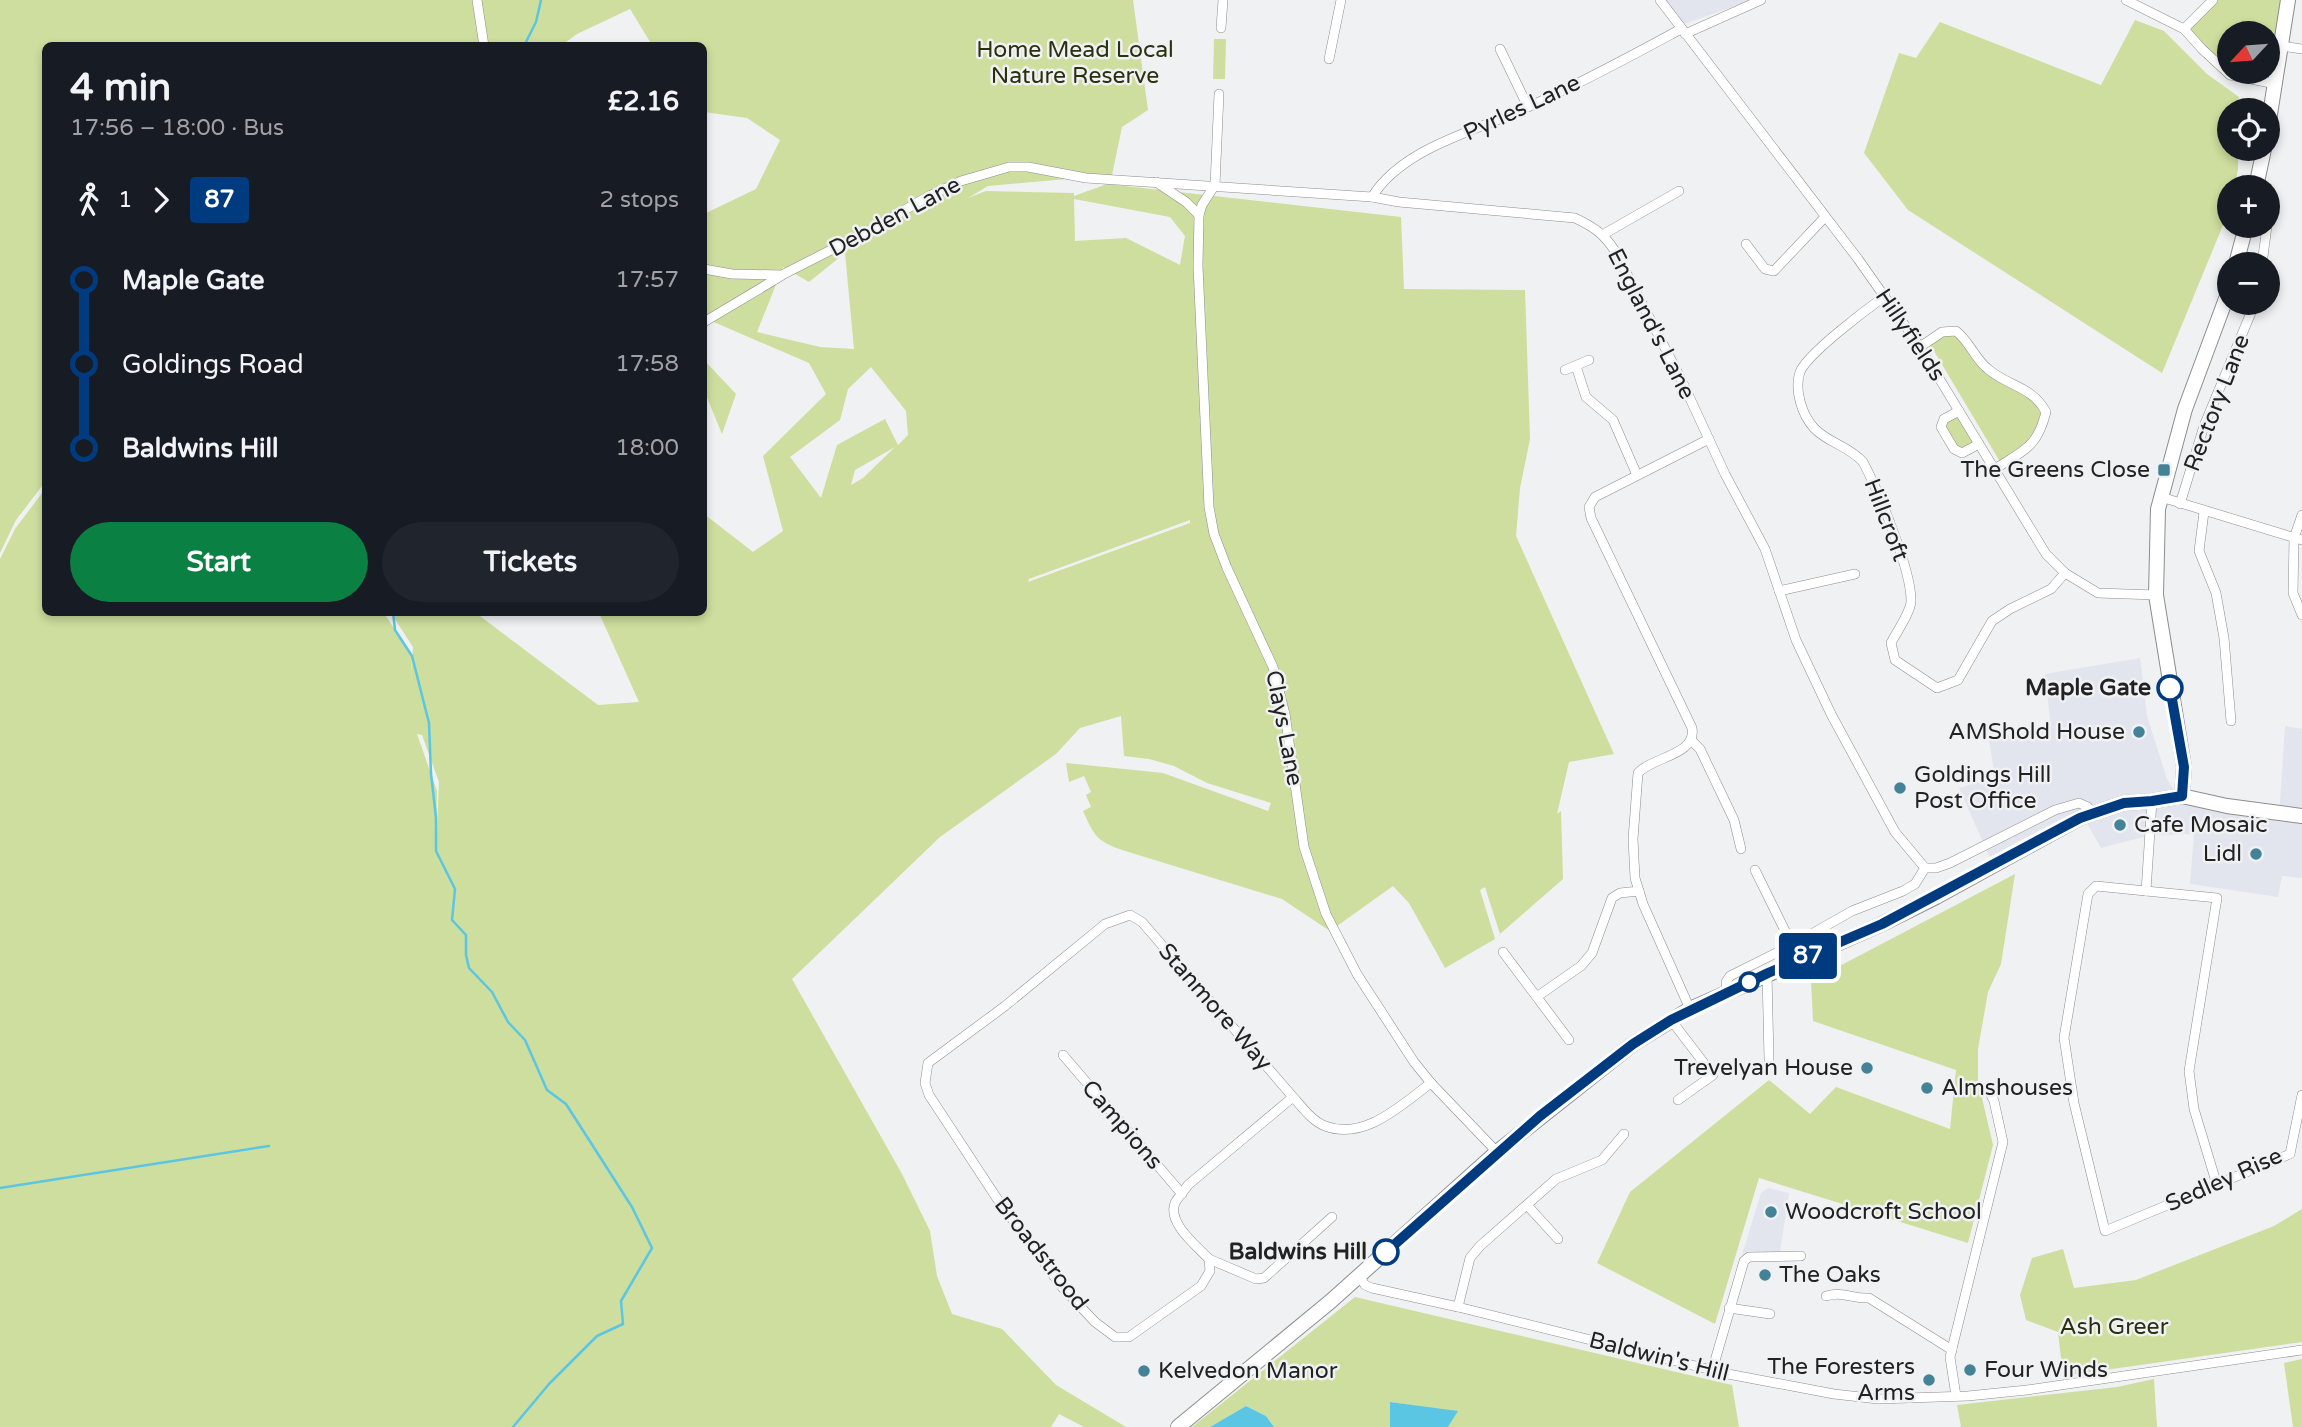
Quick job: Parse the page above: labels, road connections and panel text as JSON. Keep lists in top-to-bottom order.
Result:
{
  "streets": {
    "main road": ["Rectory Lane"],
    "street": [
      "Pyrles Lane",
      "Debden Lane",
      "England's Lane",
      "Hillyfields",
      "Hillcroft",
      "Clays Lane",
      "Stanmore Way",
      "Campions",
      "Sedley Rise",
      "Broadstrood",
      "Baldwin's Hill"
    ]
  },
  "crossings": [
    ["Pyrles Lane", "England's Lane"],
    ["Pyrles Lane", "Hillyfields"],
    ["Debden Lane", "England's Lane"],
    ["Debden Lane", "Clays Lane"],
    ["England's Lane", "Clays Lane"],
    ["Hillyfields", "Rectory Lane"],
    ["Hillyfields", "Hillcroft"],
    ["Clays Lane", "Stanmore Way"],
    ["Stanmore Way", "Broadstrood"]
  ],
  "parks": ["Home Mead Local Nature Reserve", "Ash Greer"],
  "places": {
    "transit": ["The Greens Close"],
    "other": [
      "Maple Gate",
      "AMShold House",
      "Goldings Hill Post Office",
      "Cafe Mosaic",
      "Lidl",
      "Trevelyan House",
      "Almshouses",
      "Woodcroft School",
      "Baldwins Hill",
      "The Oaks",
      "Four Winds",
      "Kelvedon Manor",
      "The Foresters Arms"
    ]
  },
  "lines": ["bus line 87"],
  "north": "bottom left",
  "page": {
    "on_map": "87",
    "map_buttons": ["+", "−"],
    "heading": ["4 min", "17:56 – 18:00 · Bus", "£2.16"],
    "legs": ["1", "87", "2 stops"],
    "list": [
      {
        "name": "Maple Gate",
        "value": "17:57"
      },
      {
        "name": "Goldings Road",
        "value": "17:58"
      },
      {
        "name": "Baldwins Hill",
        "value": "18:00"
      }
    ],
    "buttons": ["Start", "Tickets"]
  }
}
